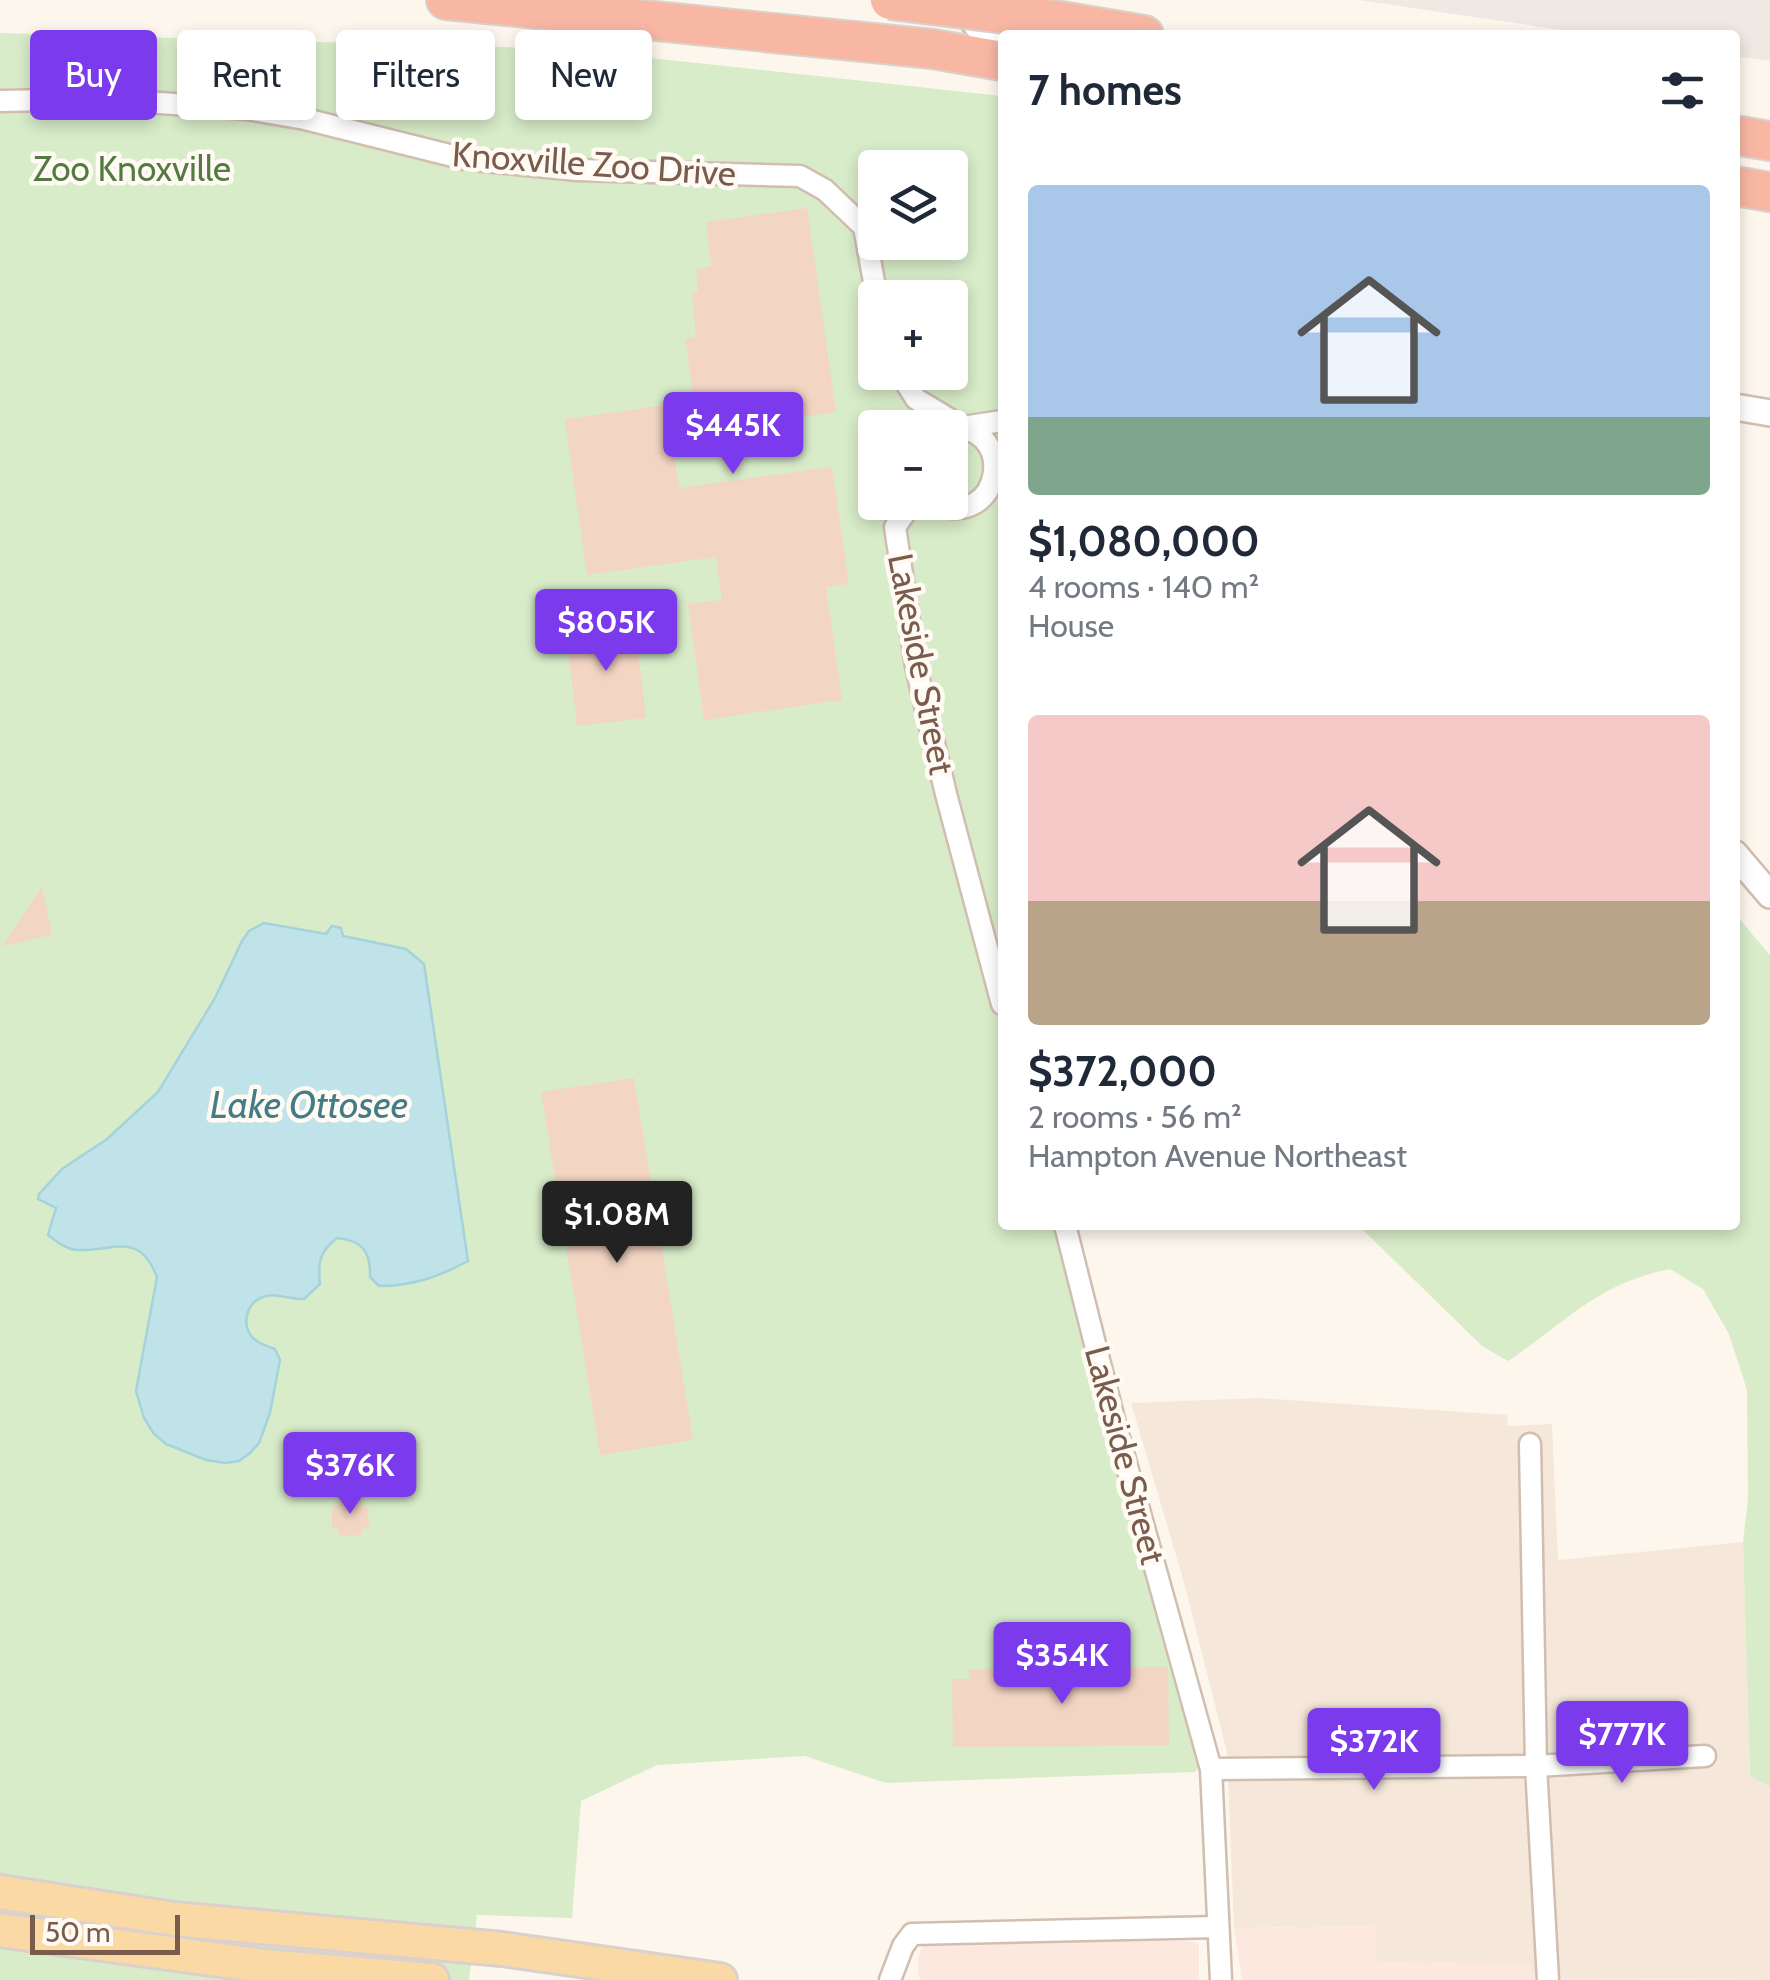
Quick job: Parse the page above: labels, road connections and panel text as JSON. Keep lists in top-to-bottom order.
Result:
{
  "streets": {
    "street": ["Knoxville Zoo Drive", "Lakeside Street"]
  },
  "water": ["Lake Ottosee"],
  "parks": ["Zoo Knoxville"],
  "scale_bar": "50 m",
  "page": {
    "chip": [
      "Buy",
      "Rent",
      "Filters",
      "New"
    ],
    "heading": "7 homes",
    "map_buttons": ["+", "−"],
    "list": [
      {
        "name": "$1,080,000",
        "note": "4 rooms · 140 m² · House"
      },
      {
        "name": "$372,000",
        "note": "2 rooms · 56 m² · Hampton Avenue Northeast"
      }
    ],
    "price": [
      "$445K",
      "$805K",
      "$1.08M",
      "$376K",
      "$354K",
      "$777K",
      "$372K"
    ],
    "scale": "50 m"
  }
}
